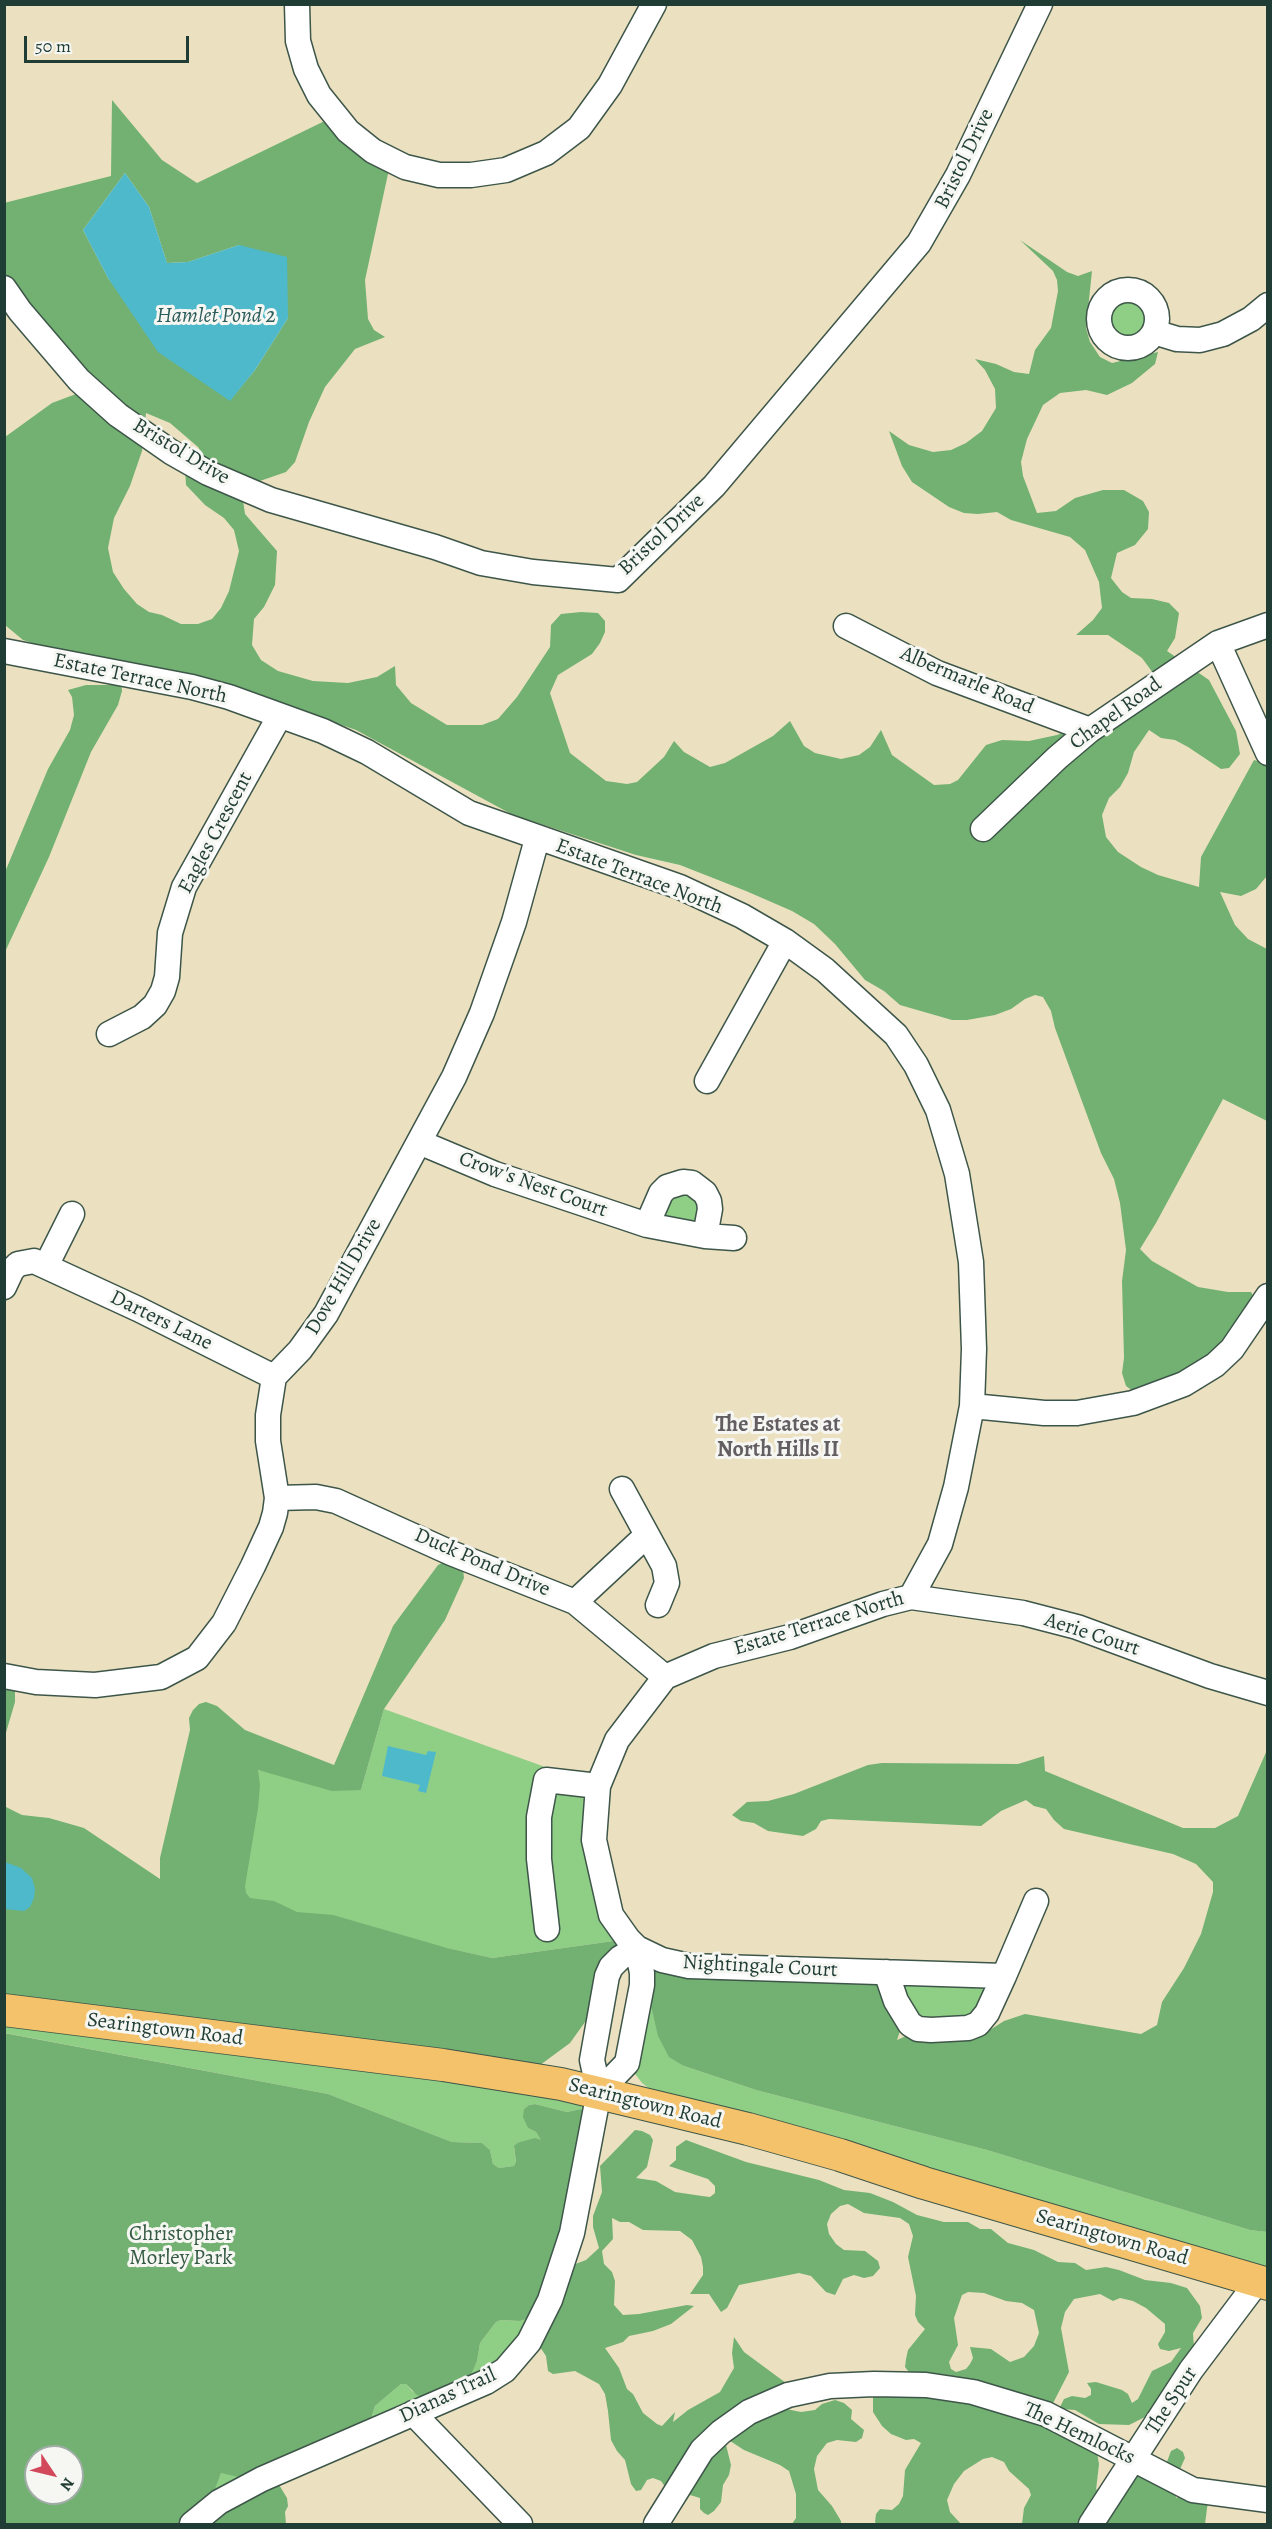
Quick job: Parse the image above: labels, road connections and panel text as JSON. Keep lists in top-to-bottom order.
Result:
{
  "streets": {
    "main road": ["Searingtown Road"],
    "street": [
      "Bristol Drive",
      "Estate Terrace North",
      "Albermarle Road",
      "Chapel Road",
      "Eagles Crescent",
      "Crow's Nest Court",
      "Dove Hill Drive",
      "Darters Lane",
      "Duck Pond Drive",
      "Aerie Court",
      "Nightingale Court",
      "Dianas Trail",
      "The Spur",
      "The Hemlocks"
    ]
  },
  "crossings": [
    ["Estate Terrace North", "Eagles Crescent"],
    ["Estate Terrace North", "Dove Hill Drive"],
    ["Estate Terrace North", "Duck Pond Drive"],
    ["Estate Terrace North", "Aerie Court"],
    ["Estate Terrace North", "Nightingale Court"],
    ["Estate Terrace North", "Searingtown Road"],
    ["Estate Terrace North", "Dianas Trail"],
    ["Albermarle Road", "Chapel Road"],
    ["Crow's Nest Court", "Dove Hill Drive"],
    ["Dove Hill Drive", "Darters Lane"],
    ["Searingtown Road", "Dianas Trail"],
    ["Searingtown Road", "The Spur"],
    ["The Spur", "The Hemlocks"]
  ],
  "districts": ["The Estates at North Hills II"],
  "water": ["Hamlet Pond 2"],
  "parks": ["Christopher Morley Park"],
  "scale_bar": "50 m",
  "north": "bottom right"
}
